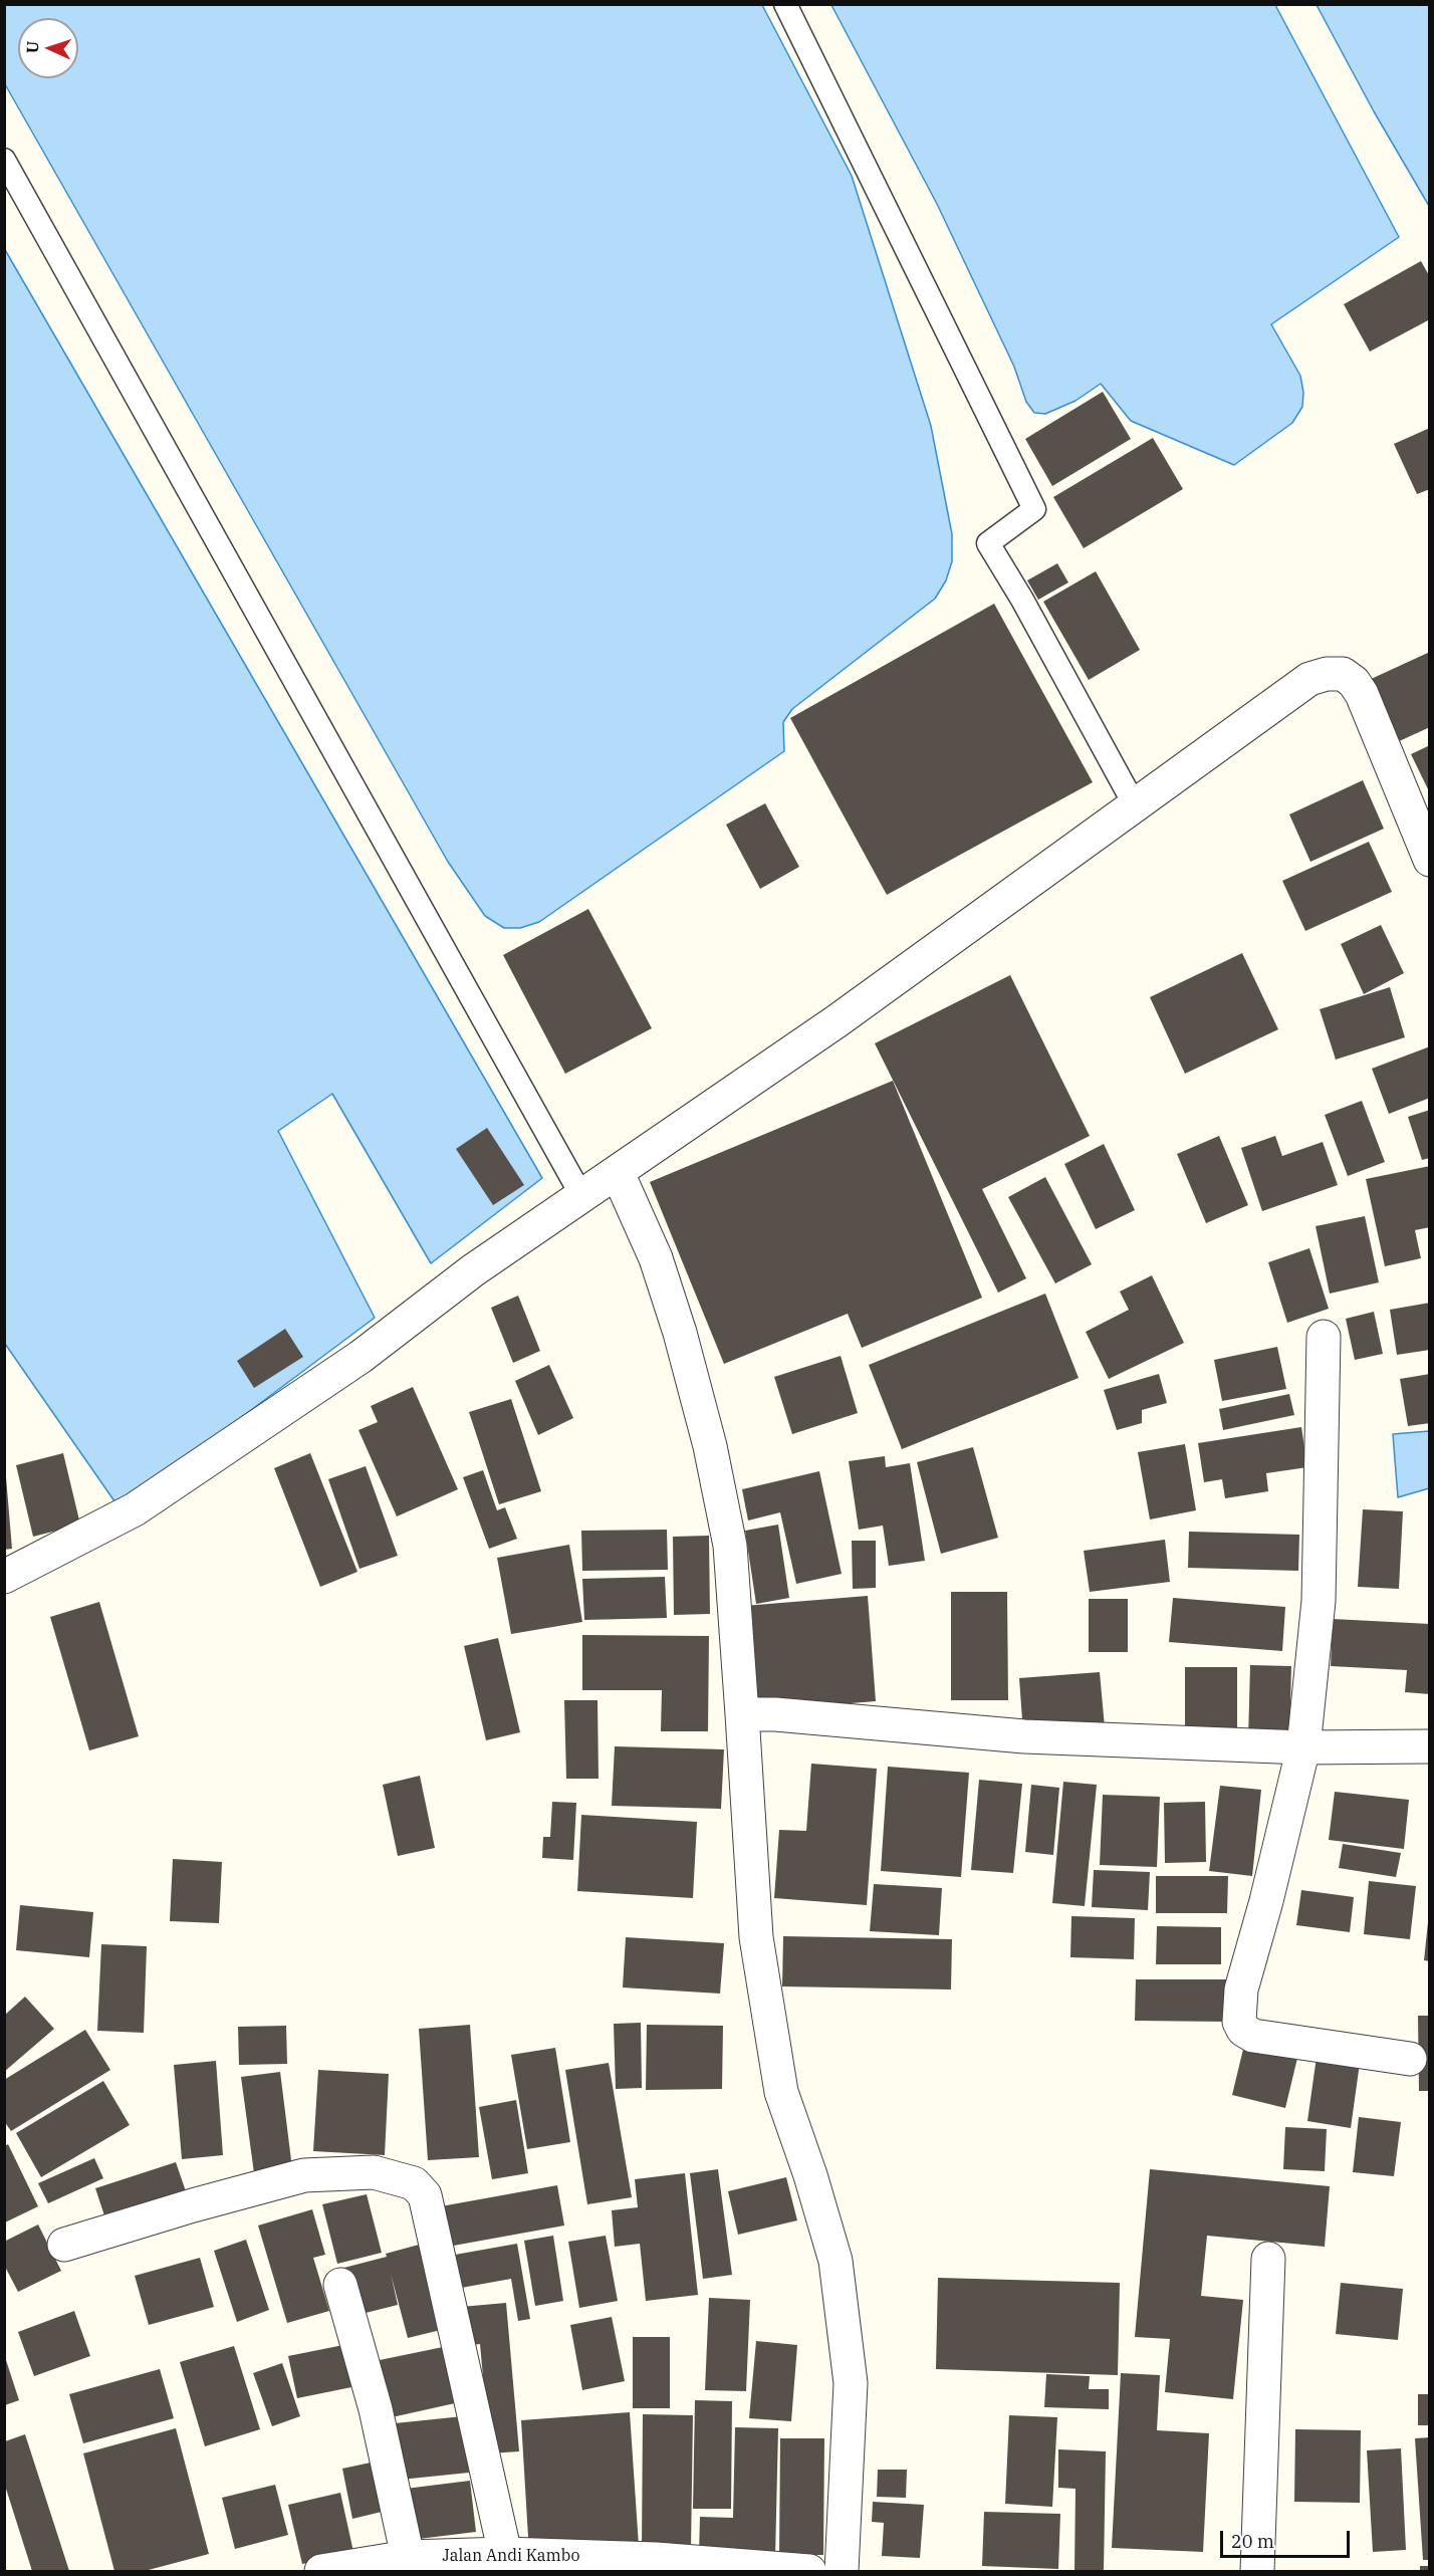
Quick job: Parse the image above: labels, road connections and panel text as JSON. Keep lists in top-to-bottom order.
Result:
{
  "streets": {
    "street": ["Jalan Andi Kambo"]
  },
  "scale_bar": "20 m",
  "north": "left"
}
